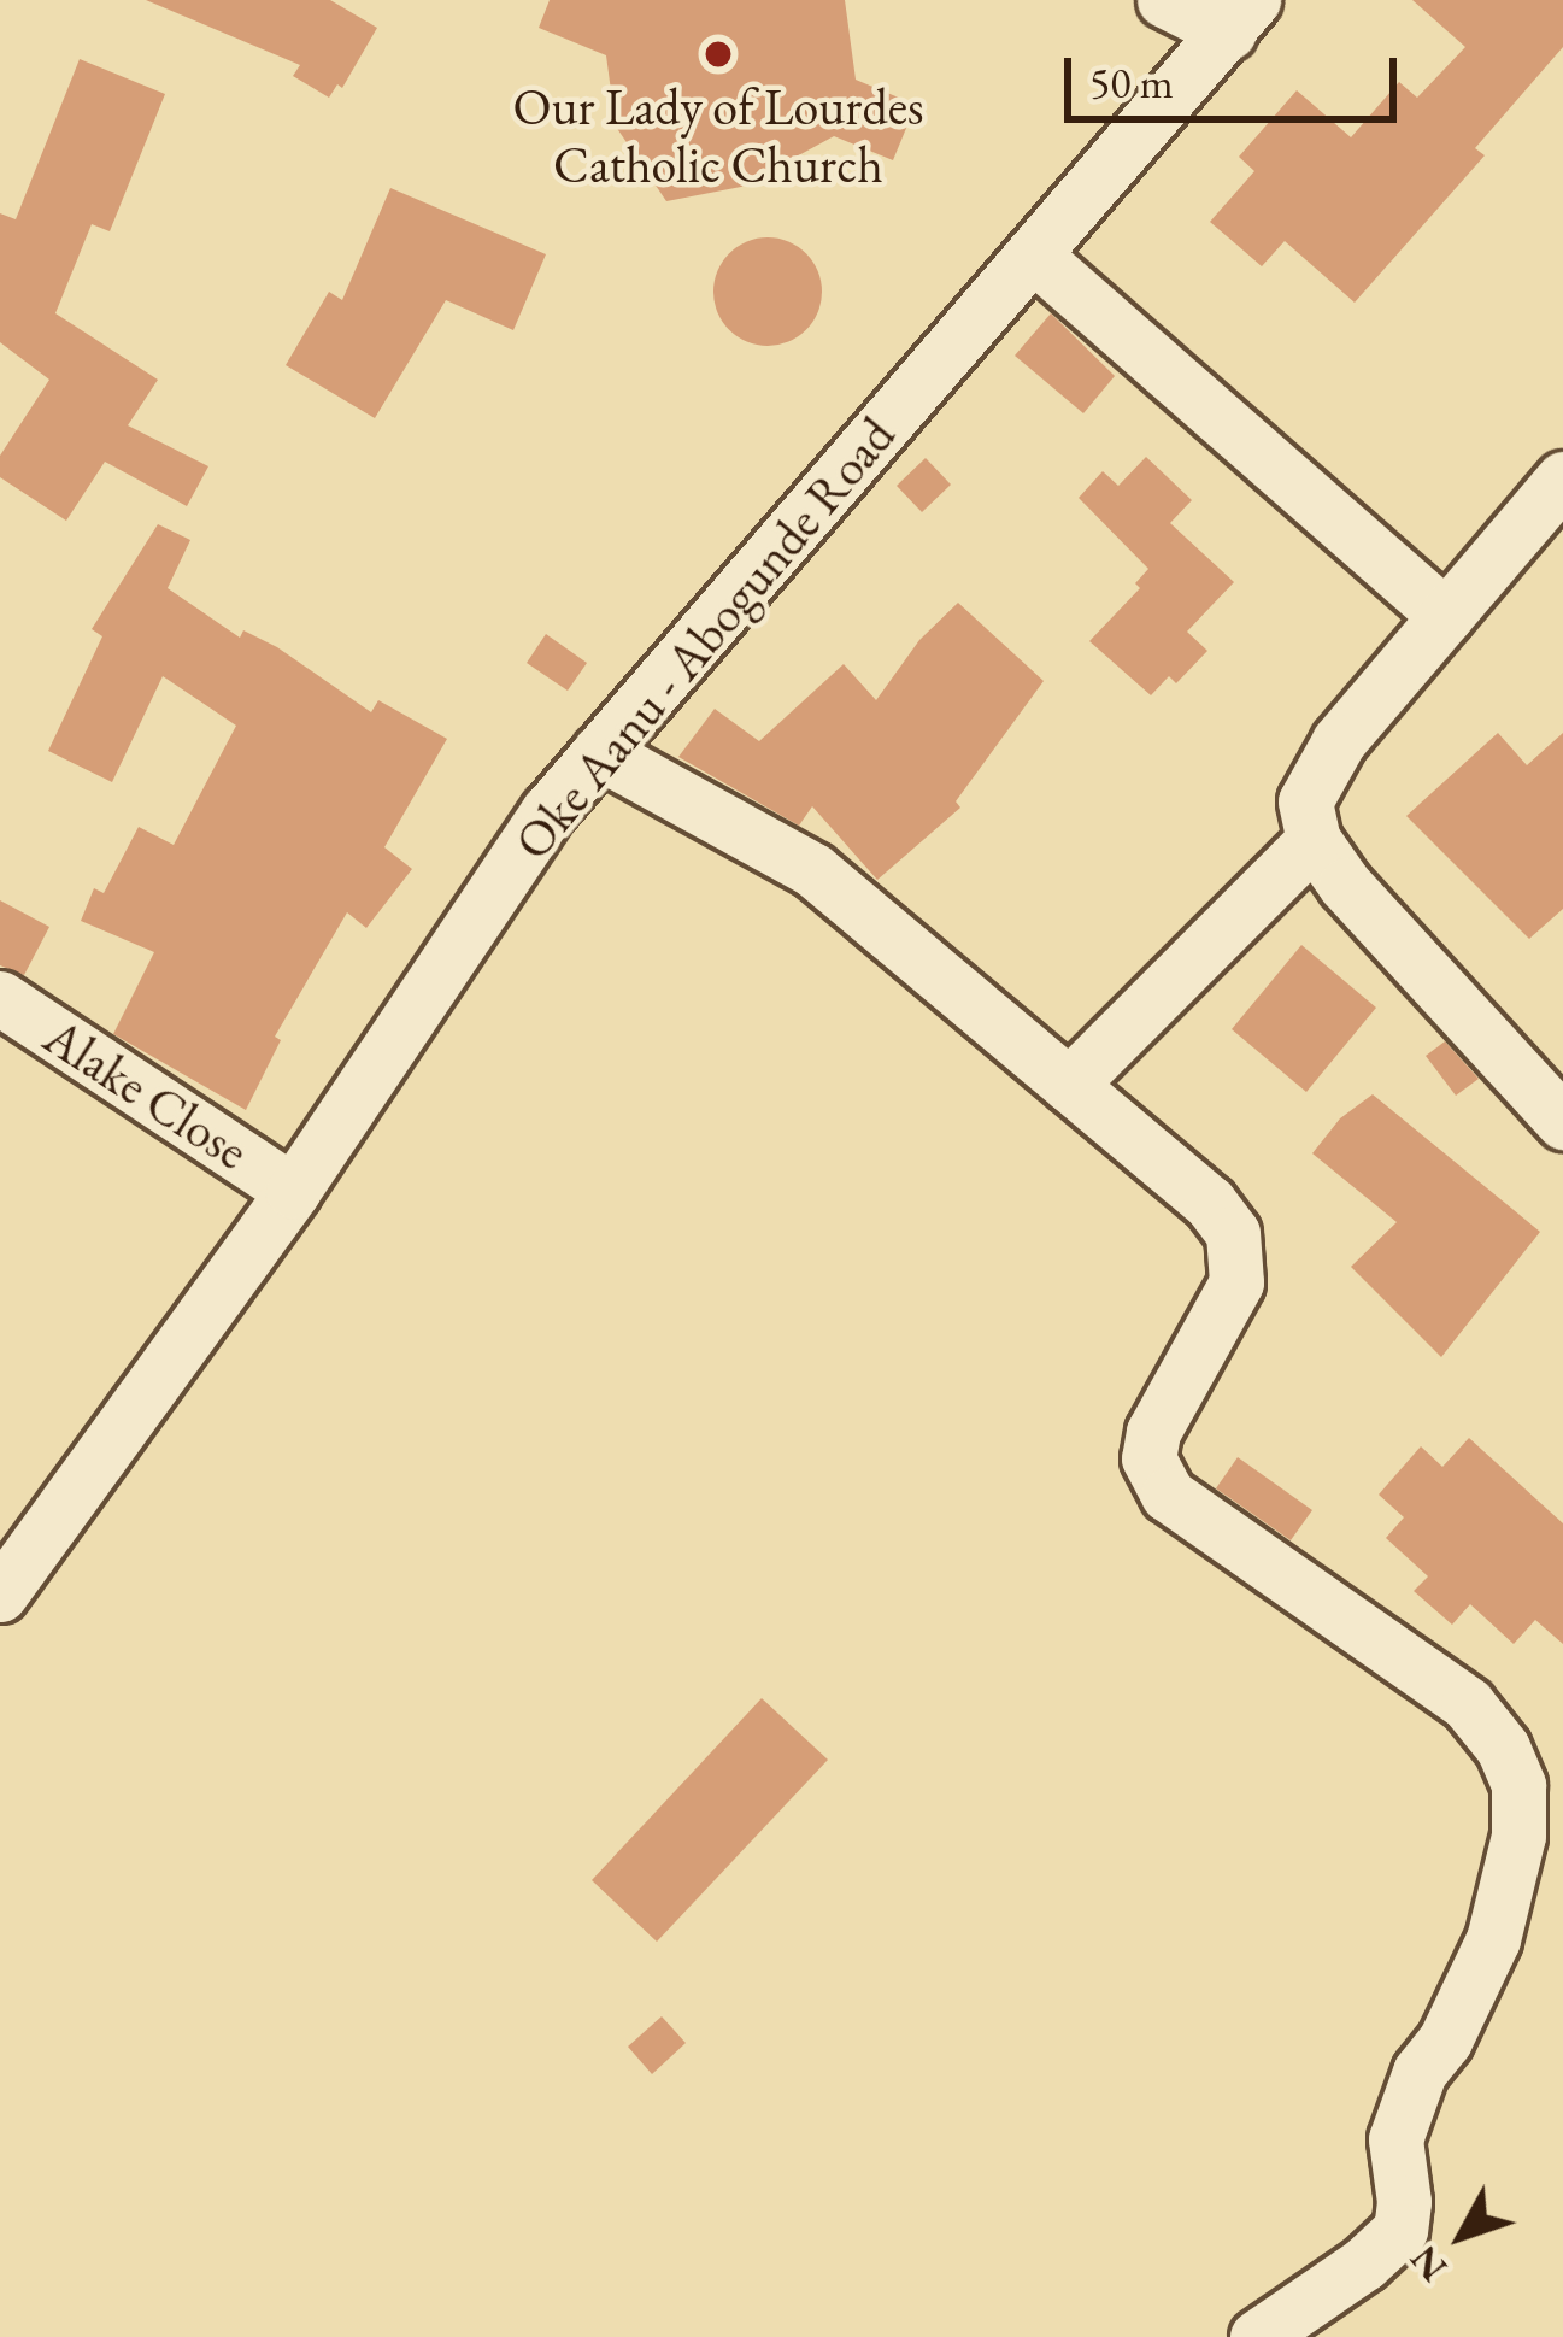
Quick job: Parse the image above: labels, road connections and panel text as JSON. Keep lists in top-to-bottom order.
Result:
{
  "streets": {
    "street": ["Oke Aanu - Abogunde Road", "Alake Close"]
  },
  "crossings": [
    ["Oke Aanu - Abogunde Road", "Alake Close"]
  ],
  "places": ["Our Lady of Lourdes Catholic Church"],
  "scale_bar": "50 m",
  "north": "bottom left"
}
